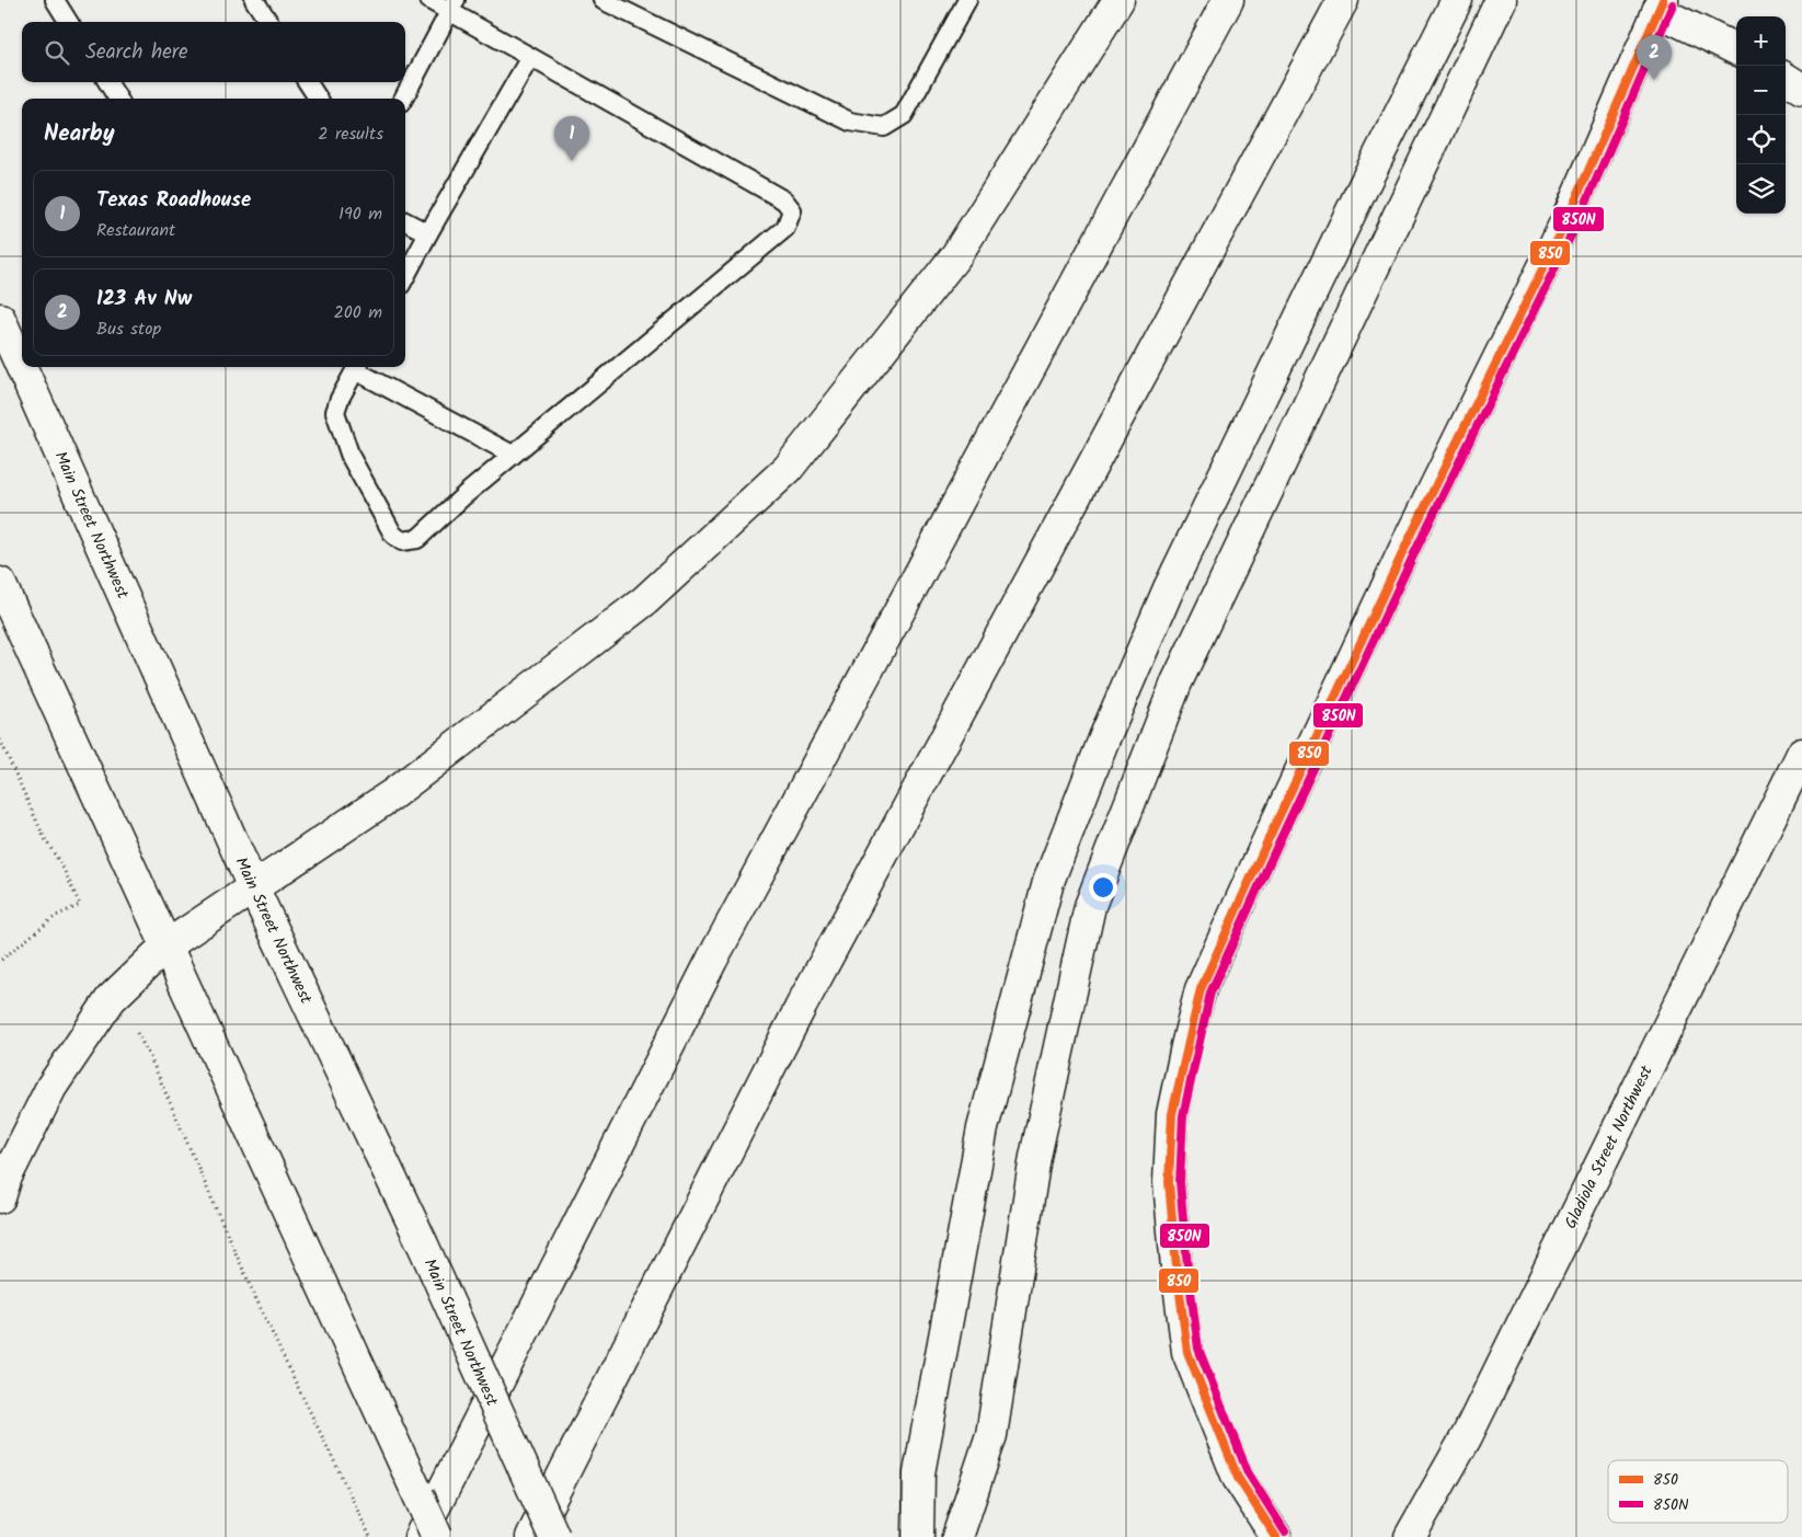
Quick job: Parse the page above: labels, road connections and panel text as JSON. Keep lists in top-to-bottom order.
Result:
{
  "streets": {
    "main road": ["Main Street Northwest", "Gladiola Street Northwest"]
  },
  "lines": ["transit line 850", "transit line 850N"],
  "legend": ["850", "850N"],
  "page": {
    "map_buttons": ["+", "−"],
    "search": "Search here",
    "pins": ["2", "1"],
    "heading": ["Nearby", "2 results"],
    "list": [
      {
        "mark": "1",
        "name": "Texas Roadhouse",
        "note": "Restaurant",
        "value": "190 m"
      },
      {
        "mark": "2",
        "name": "123 Av Nw",
        "note": "Bus stop",
        "value": "200 m"
      }
    ]
  }
}
